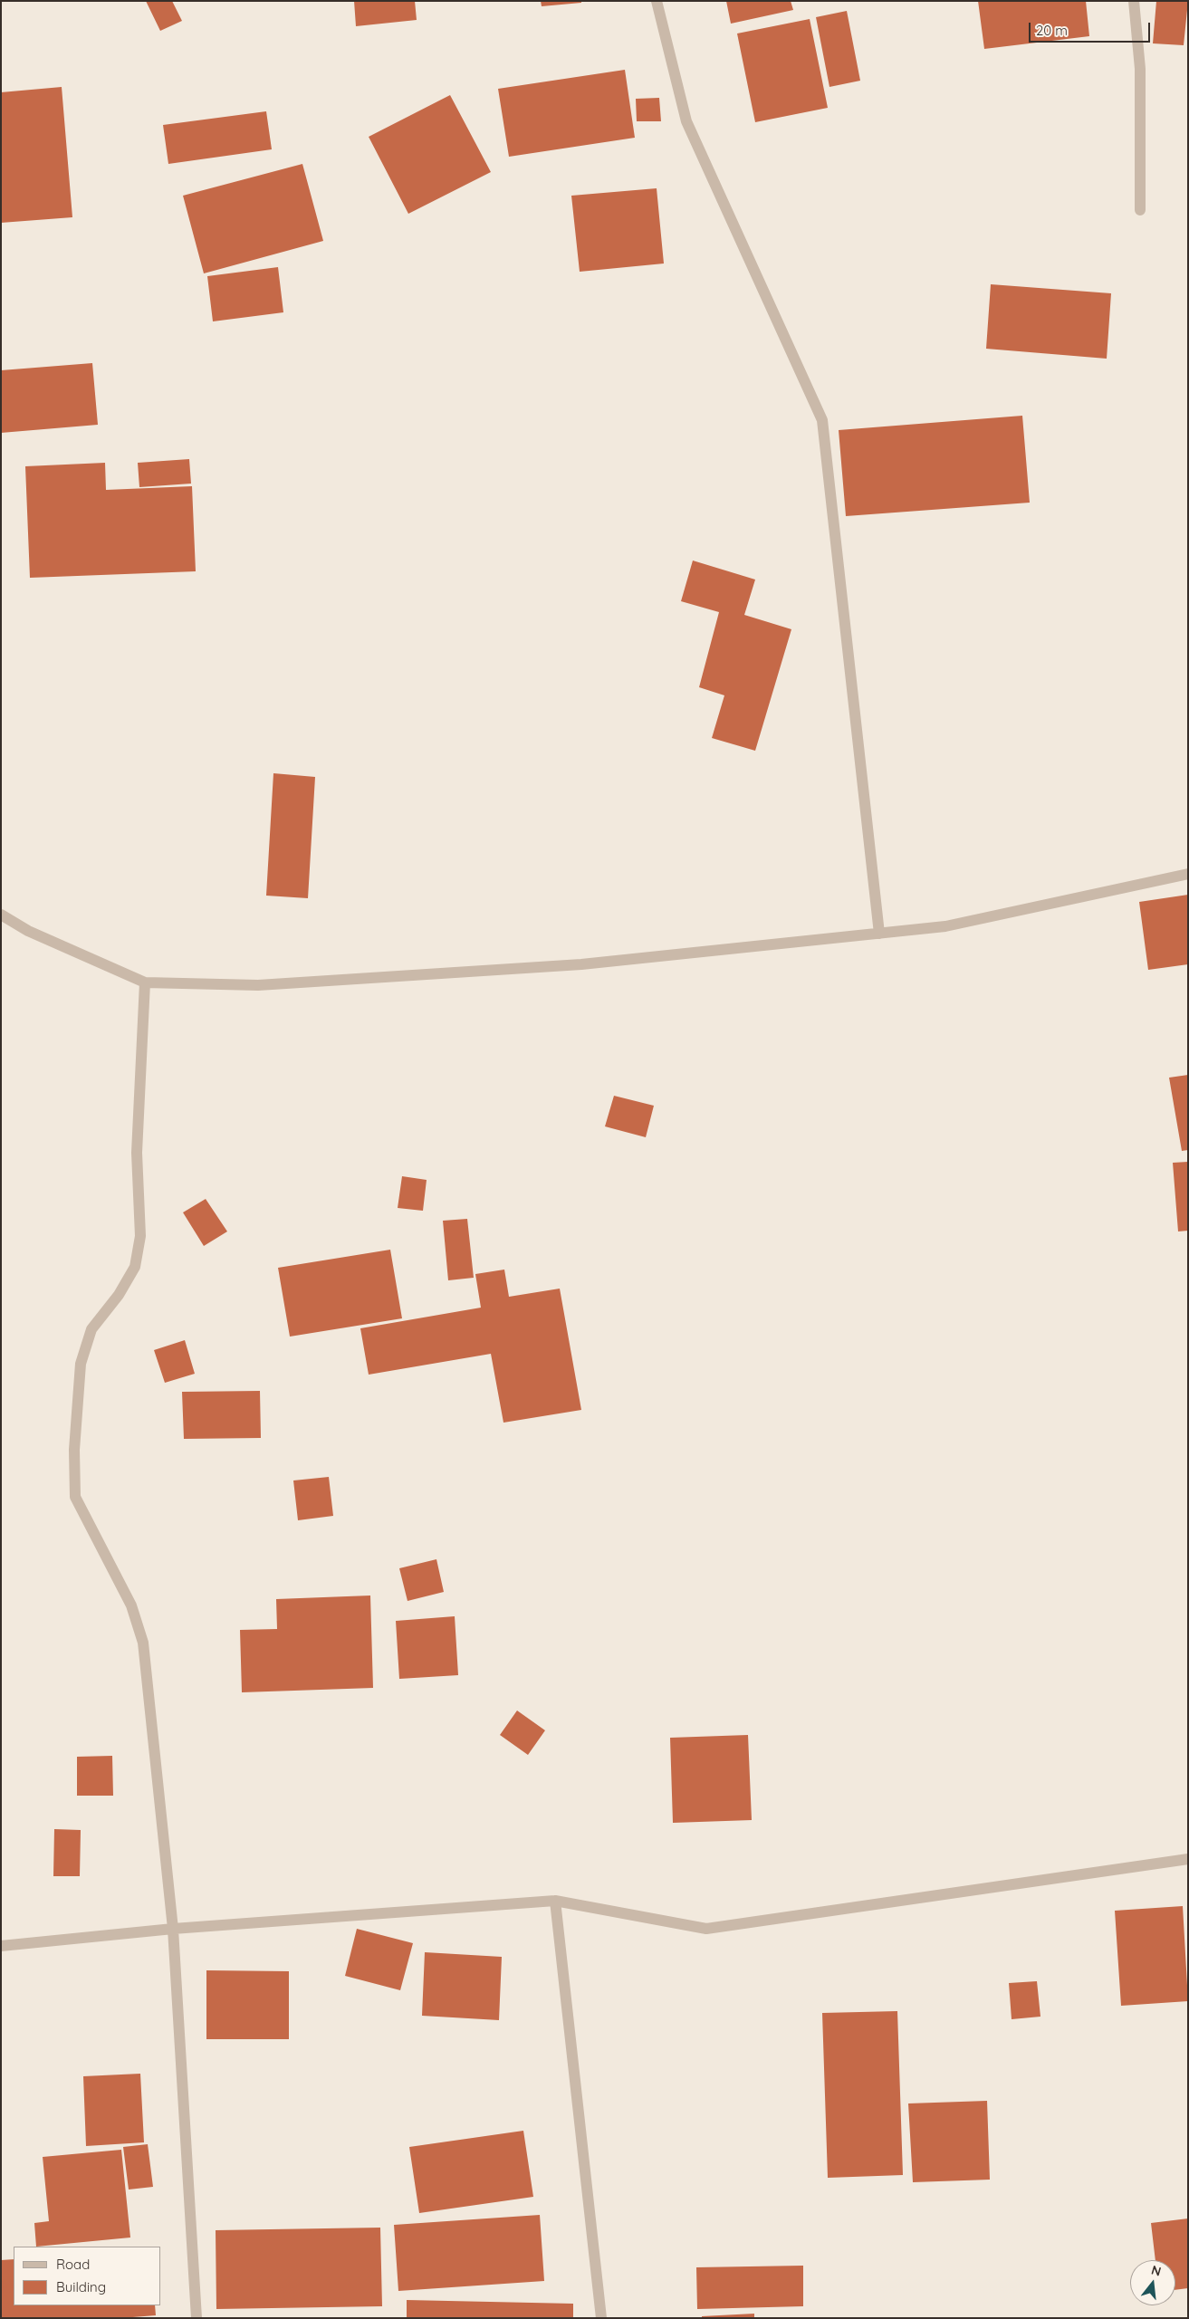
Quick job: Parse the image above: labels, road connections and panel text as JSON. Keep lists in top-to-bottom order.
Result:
{
  "legend": ["Road", "Building"],
  "scale_bar": "20 m",
  "north": "top"
}
